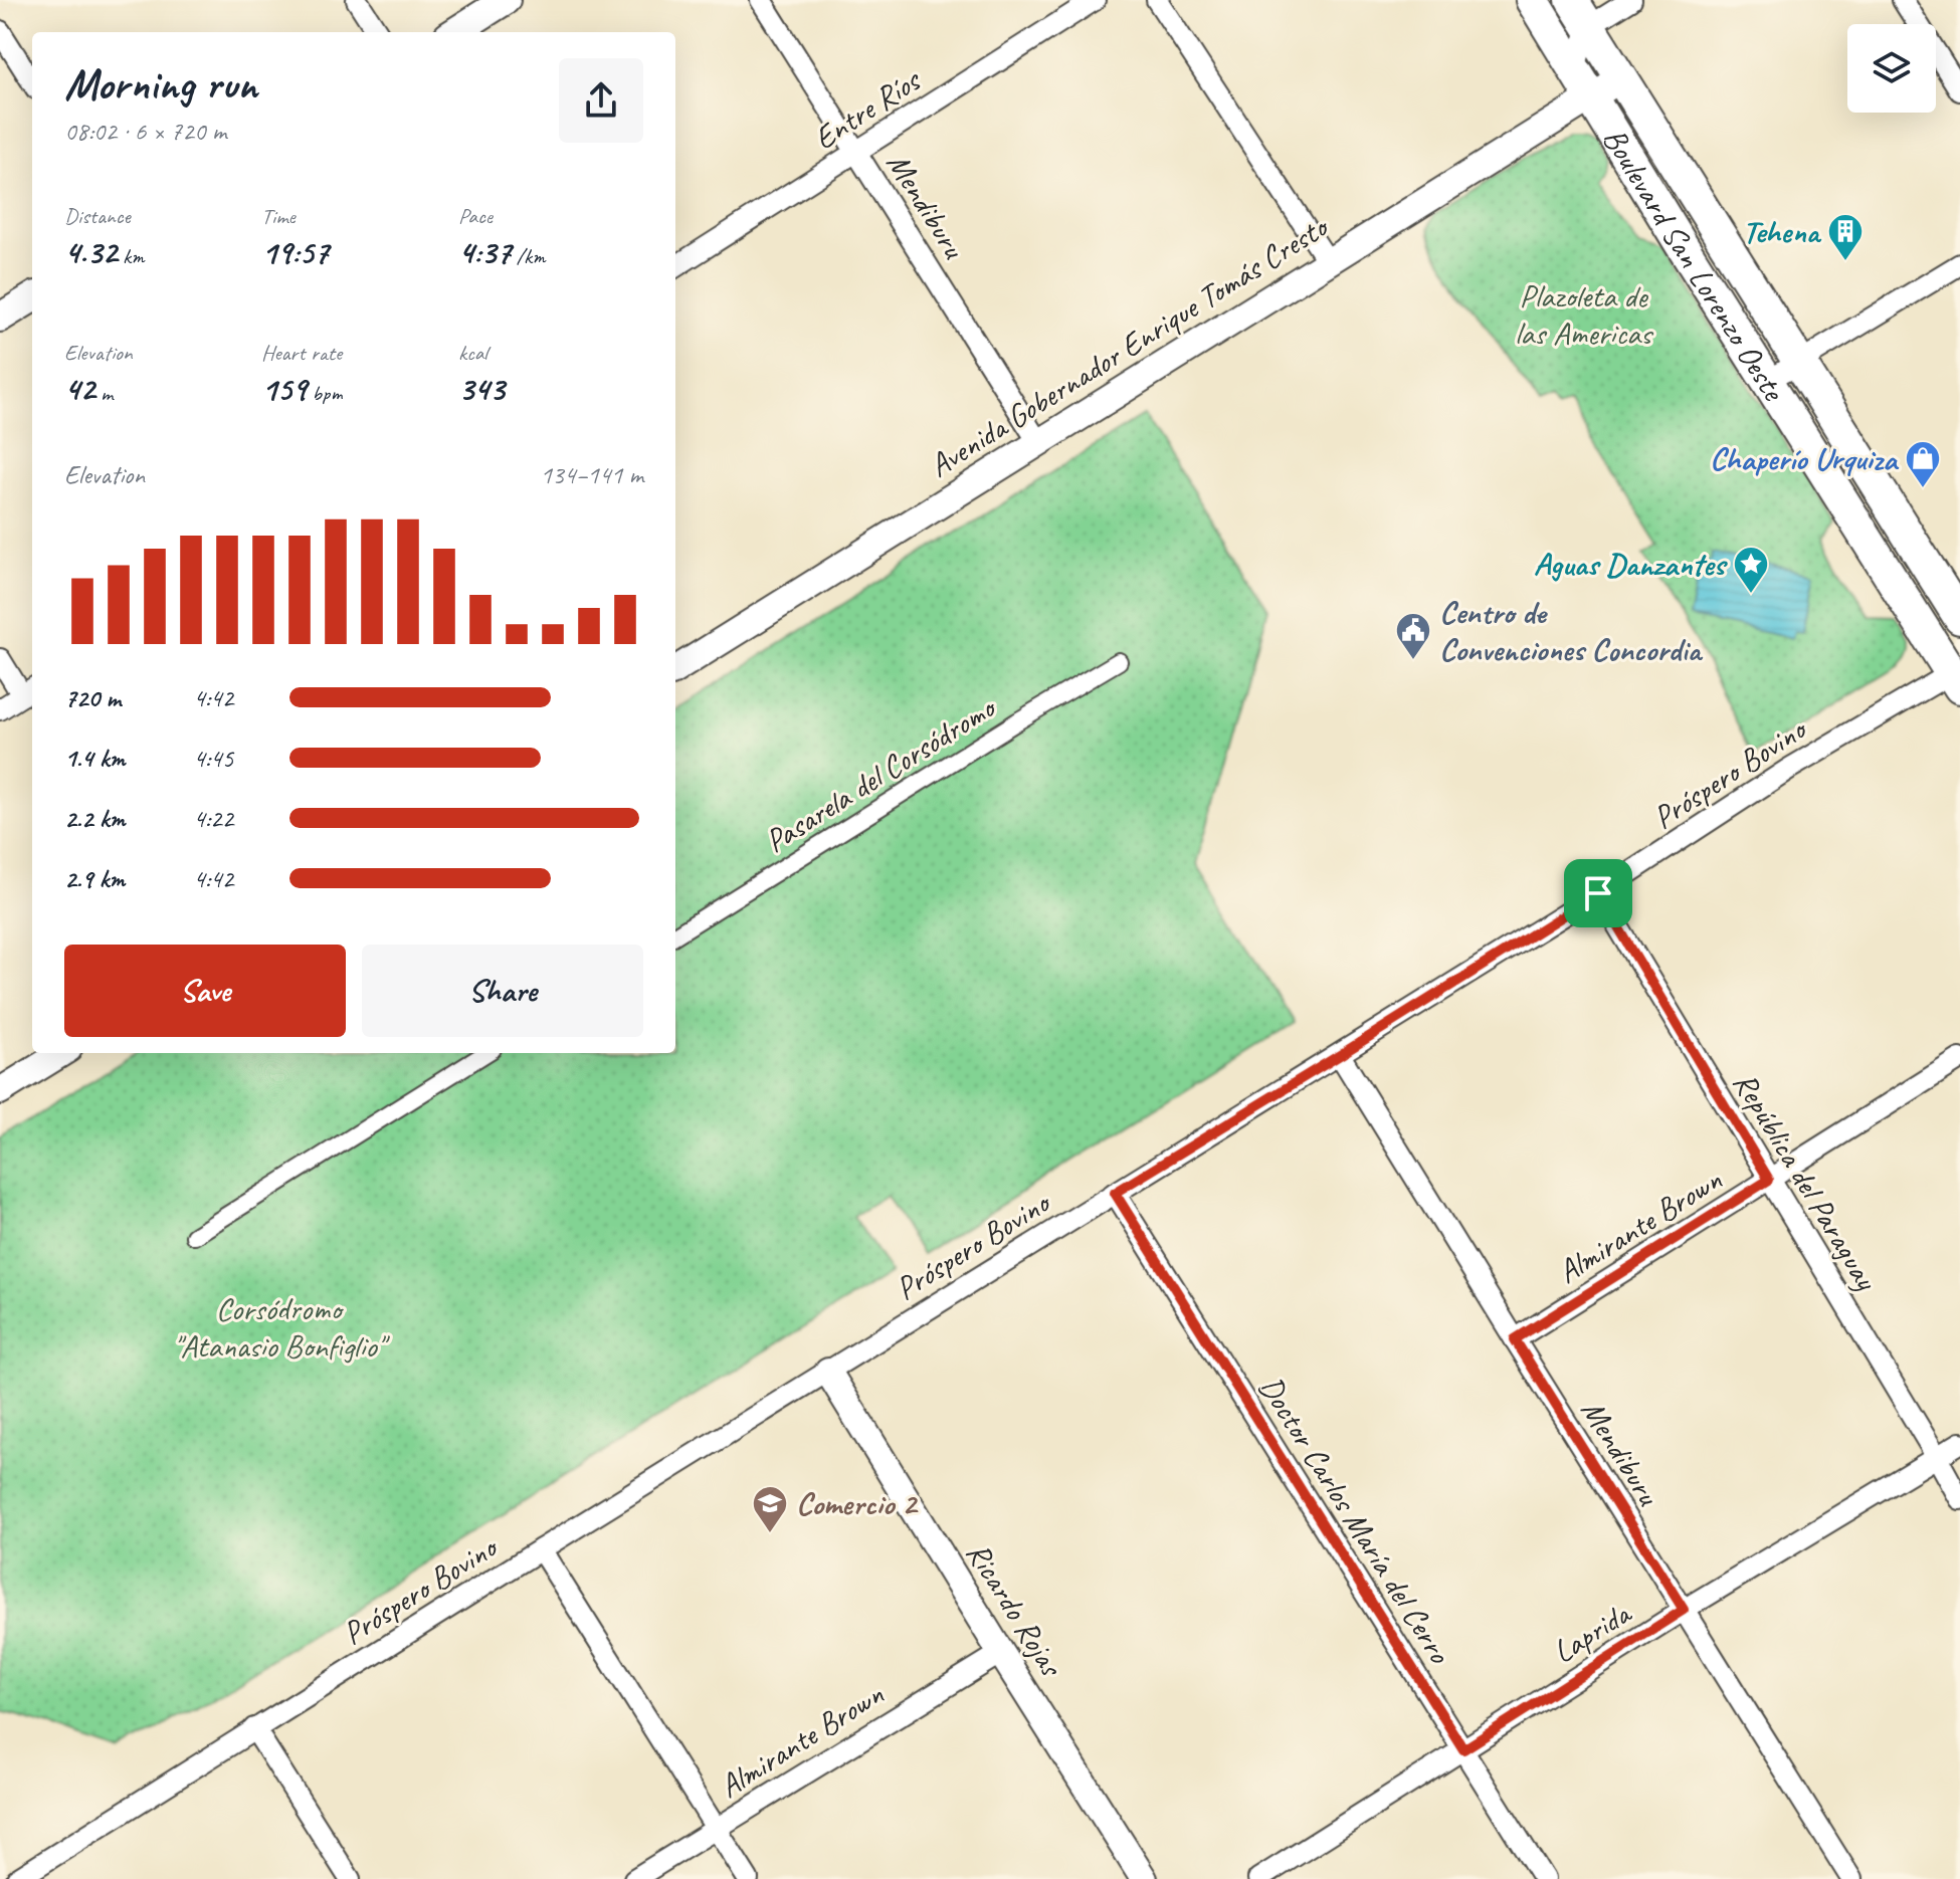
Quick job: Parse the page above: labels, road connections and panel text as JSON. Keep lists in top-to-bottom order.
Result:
{
  "streets": {
    "main road": ["Boulevard San Lorenzo Oeste"],
    "street": [
      "Entre Ríos",
      "Mendiburu",
      "Avenida Gobernador Enrique Tomás Cresto",
      "Próspero Bovino",
      "Pasarela del Corsódromo",
      "República del Paraguay",
      "Almirante Brown",
      "Doctor Carlos María del Cerro",
      "Ricardo Rojas",
      "Laprida"
    ]
  },
  "crossings": [
    ["Entre Ríos", "Mendiburu"],
    ["Mendiburu", "Avenida Gobernador Enrique Tomás Cresto"],
    ["Mendiburu", "Próspero Bovino"],
    ["Mendiburu", "Almirante Brown"],
    ["Mendiburu", "Laprida"],
    ["Boulevard San Lorenzo Oeste", "Avenida Gobernador Enrique Tomás Cresto"],
    ["Boulevard San Lorenzo Oeste", "Próspero Bovino"],
    ["Próspero Bovino", "República del Paraguay"],
    ["Próspero Bovino", "Doctor Carlos María del Cerro"],
    ["Próspero Bovino", "Ricardo Rojas"],
    ["República del Paraguay", "Almirante Brown"],
    ["República del Paraguay", "Laprida"],
    ["Almirante Brown", "Ricardo Rojas"],
    ["Doctor Carlos María del Cerro", "Laprida"]
  ],
  "parks": ["Plazoleta de las Americas", "Corsódromo \"Atanasio Bonfiglio\""],
  "places": {
    "building": ["Tehena"],
    "shop": ["Chaperío Urquiza"],
    "place": ["Aguas Danzantes"],
    "public building": ["Centro de Convenciones Concordia"],
    "school or university": ["Comercio 2"]
  },
  "page": {
    "heading": ["Morning run", "08:02 · 6 × 720 m"],
    "stats": [
      ["Distance", "4.32 km"],
      ["Time", "19:57"],
      ["Pace", "4:37 /km"],
      ["Elevation", "42 m"],
      ["Heart rate", "159 bpm"],
      ["kcal", "343"]
    ],
    "chart": ["Elevation", "134–141 m"],
    "list": [
      {
        "name": "720 m",
        "note": "4:42"
      },
      {
        "name": "1.4 km",
        "note": "4:45"
      },
      {
        "name": "2.2 km",
        "note": "4:22"
      },
      {
        "name": "2.9 km",
        "note": "4:42"
      }
    ],
    "buttons": ["Save", "Share"]
  }
}
